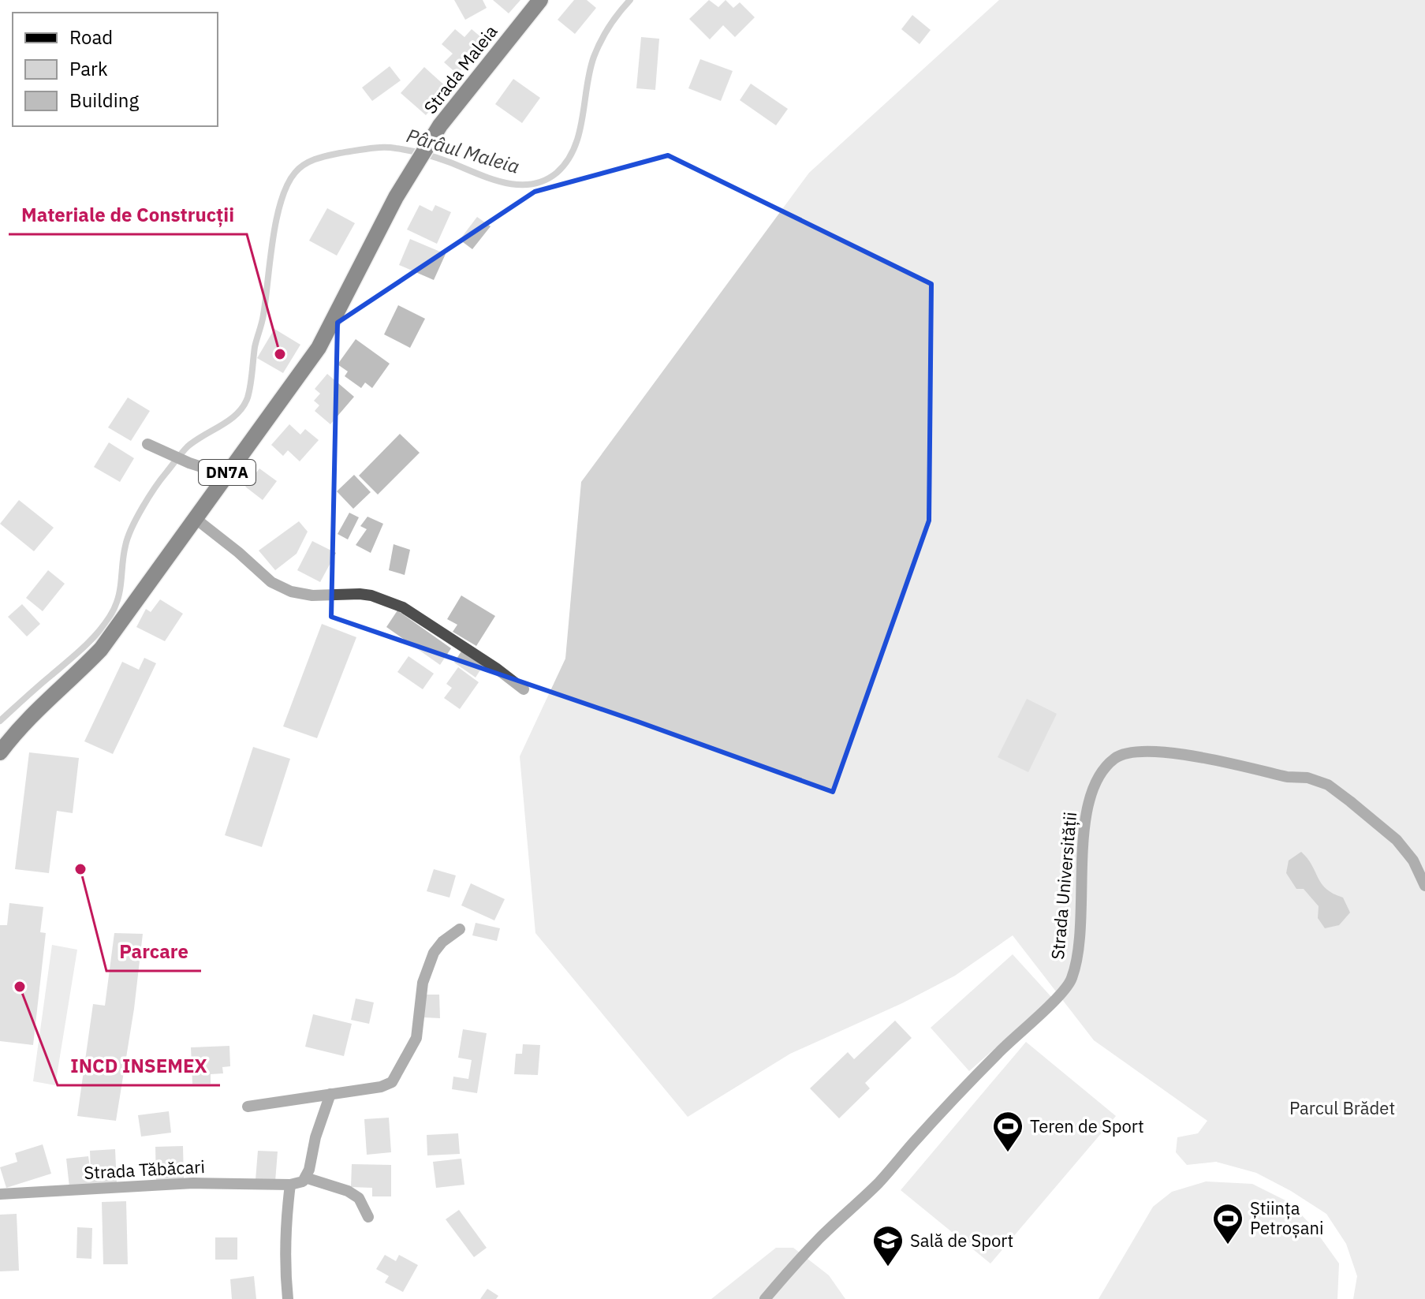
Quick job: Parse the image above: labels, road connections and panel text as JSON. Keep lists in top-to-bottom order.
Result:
{
  "streets": {
    "main road": ["Strada Maleia", "DN7A"],
    "street": ["Strada Universității", "Strada Tăbăcari"]
  },
  "crossings": [
    ["Strada Maleia", "DN7A"]
  ],
  "water": ["Pârâul Maleia"],
  "parks": ["Parcul Brădet"],
  "places": {
    "other": ["Materiale de Construcții", "Parcare", "INCD INSEMEX"],
    "sports": ["Teren de Sport", "Știința Petroșani"],
    "school or university": ["Sală de Sport"]
  },
  "legend": ["Road", "Park", "Building"]
}
